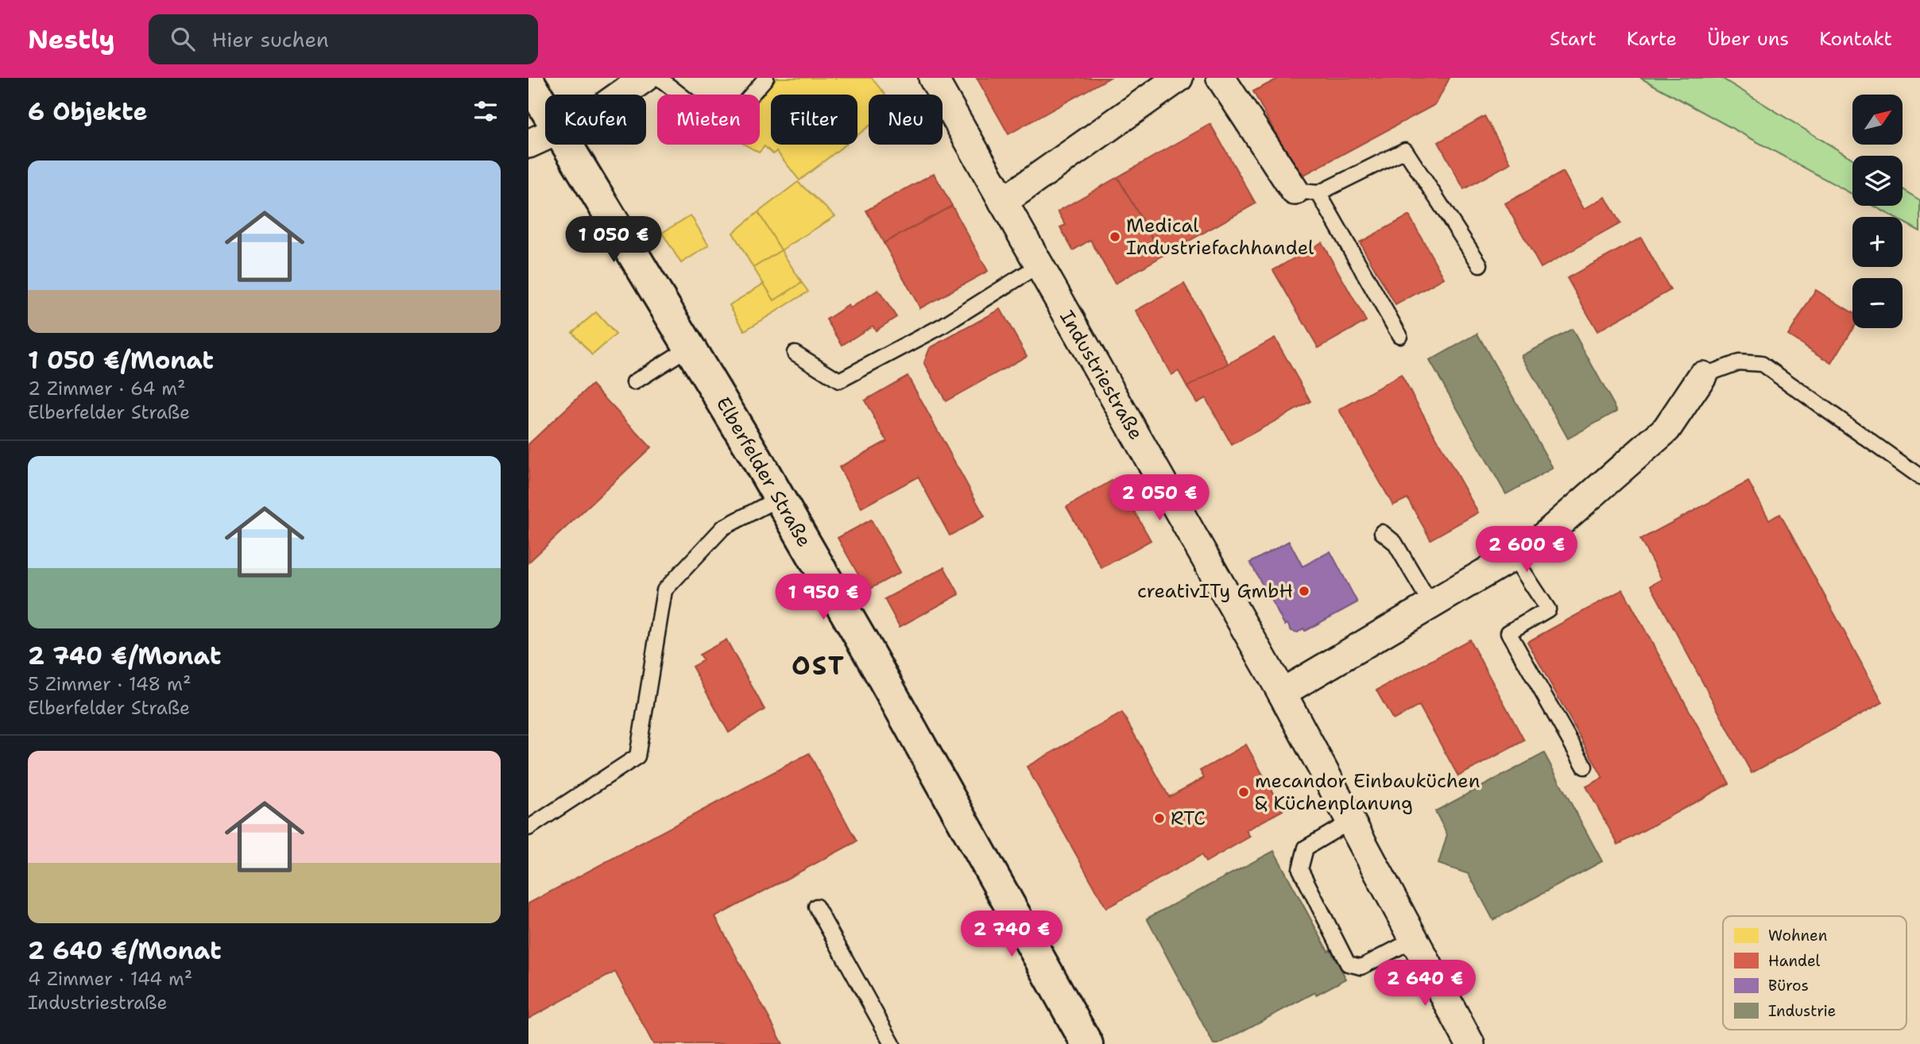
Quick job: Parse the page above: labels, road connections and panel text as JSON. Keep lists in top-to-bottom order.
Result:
{
  "streets": {
    "street": ["Industriestraße", "Elberfelder Straße"]
  },
  "districts": ["OST"],
  "places": [
    "Medical Industriefachhandel",
    "creativITy GmbH",
    "mecandor Einbauküchen & Küchenplanung",
    "RTC"
  ],
  "legend": [
    "Wohnen",
    "Handel",
    "Büros",
    "Industrie"
  ],
  "north": "top right",
  "page": {
    "header": "Nestly",
    "search": "Hier suchen",
    "nav": [
      "Start",
      "Karte",
      "Über uns",
      "Kontakt"
    ],
    "heading": "6 Objekte",
    "map_buttons": ["+", "−"],
    "chip": [
      "Kaufen",
      "Mieten",
      "Filter",
      "Neu"
    ],
    "list": [
      {
        "name": "1 050 €/Monat",
        "note": "2 Zimmer · 64 m² · Elberfelder Straße"
      },
      {
        "name": "2 740 €/Monat",
        "note": "5 Zimmer · 148 m² · Elberfelder Straße"
      },
      {
        "name": "2 640 €/Monat",
        "note": "4 Zimmer · 144 m² · Industriestraße"
      }
    ],
    "price": [
      "1 050 €",
      "2 050 €",
      "2 600 €",
      "1 950 €",
      "2 740 €",
      "2 640 €"
    ]
  }
}
